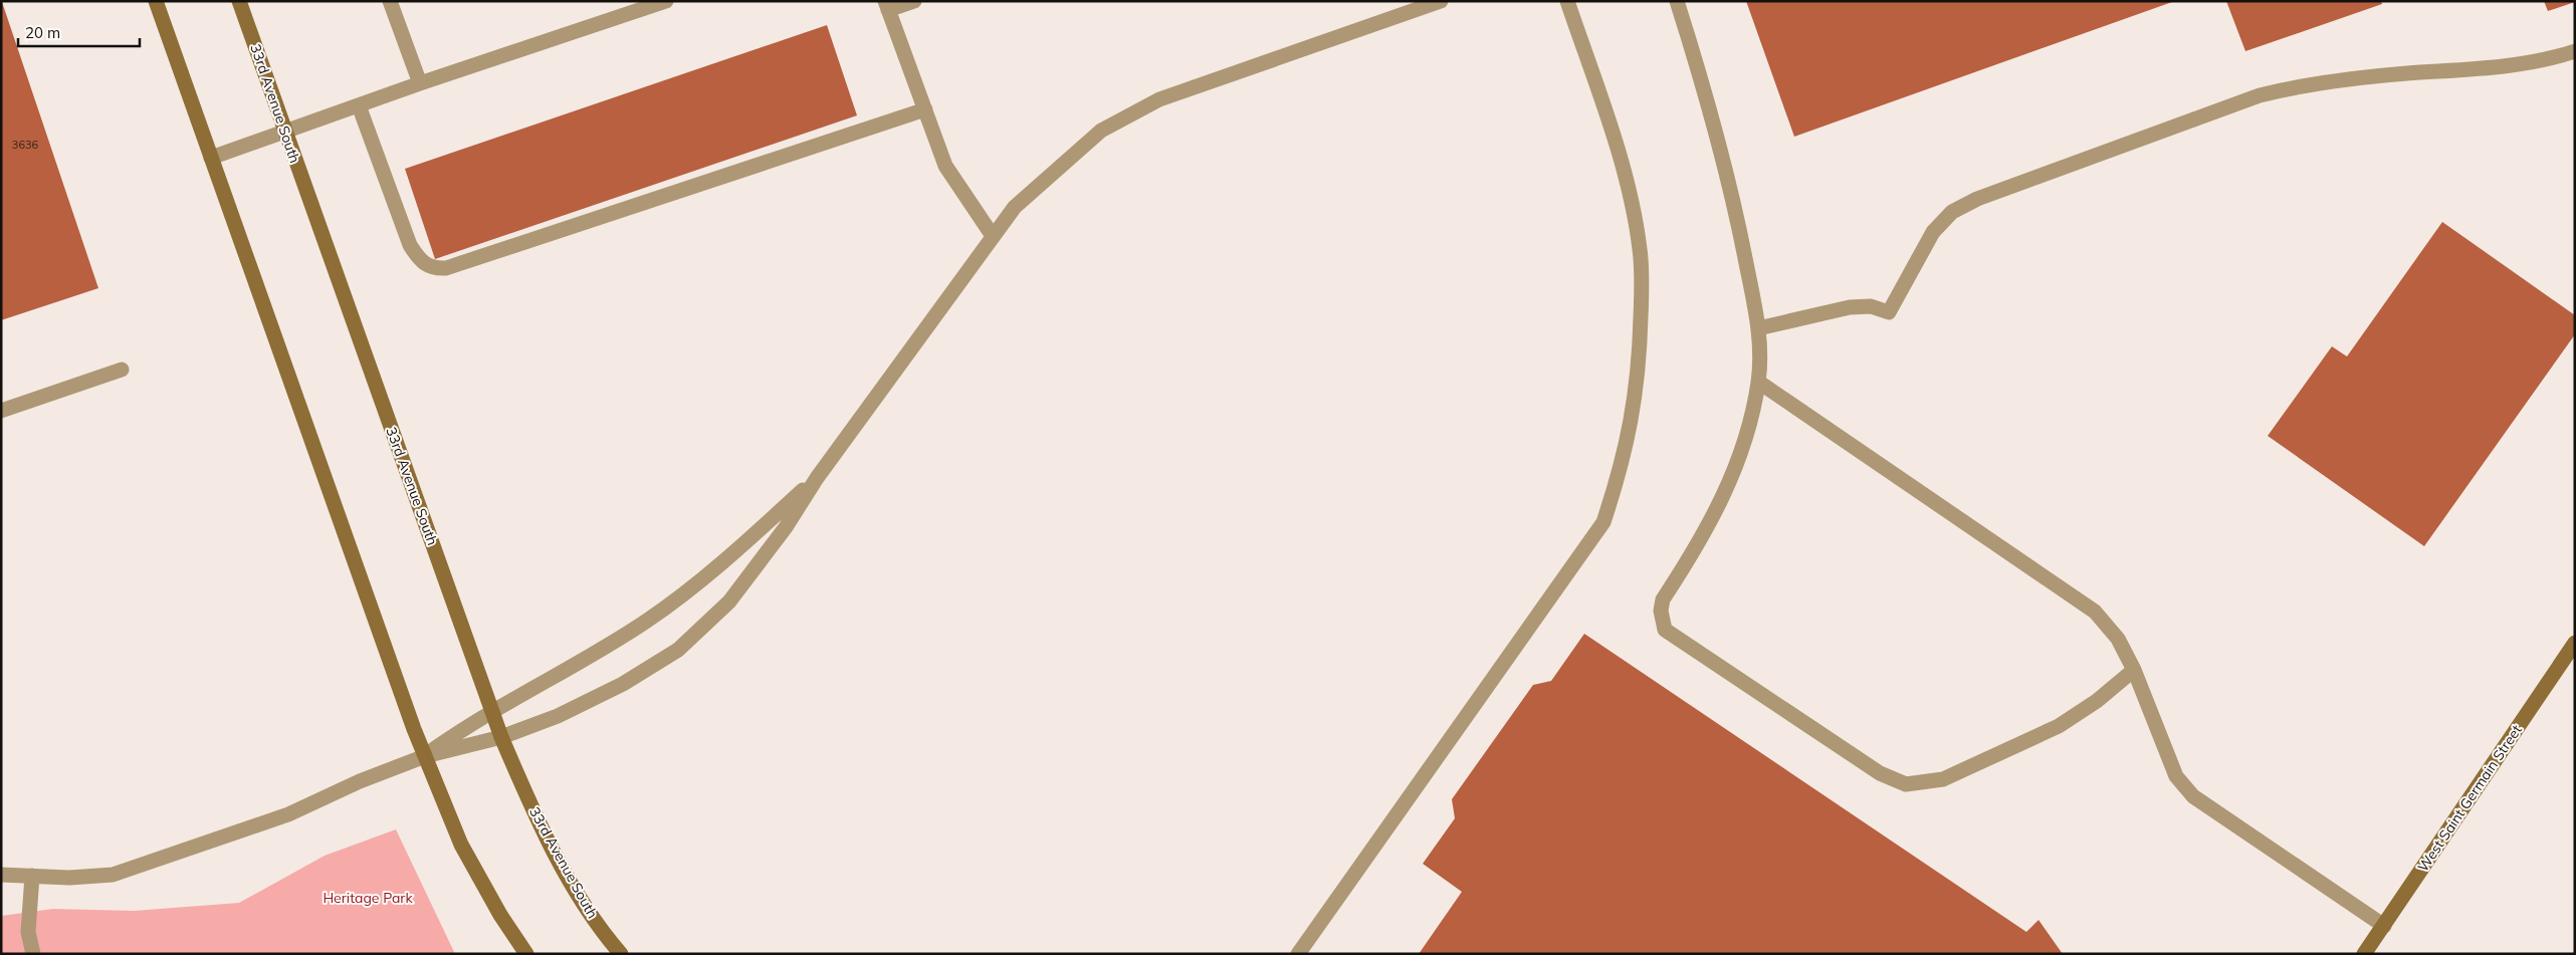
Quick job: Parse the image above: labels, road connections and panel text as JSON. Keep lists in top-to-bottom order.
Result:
{
  "streets": {
    "main road": ["33rd Avenue South", "West Saint Germain Street"]
  },
  "parks": ["Heritage Park"],
  "house_numbers": ["3636"],
  "scale_bar": "20 m"
}
